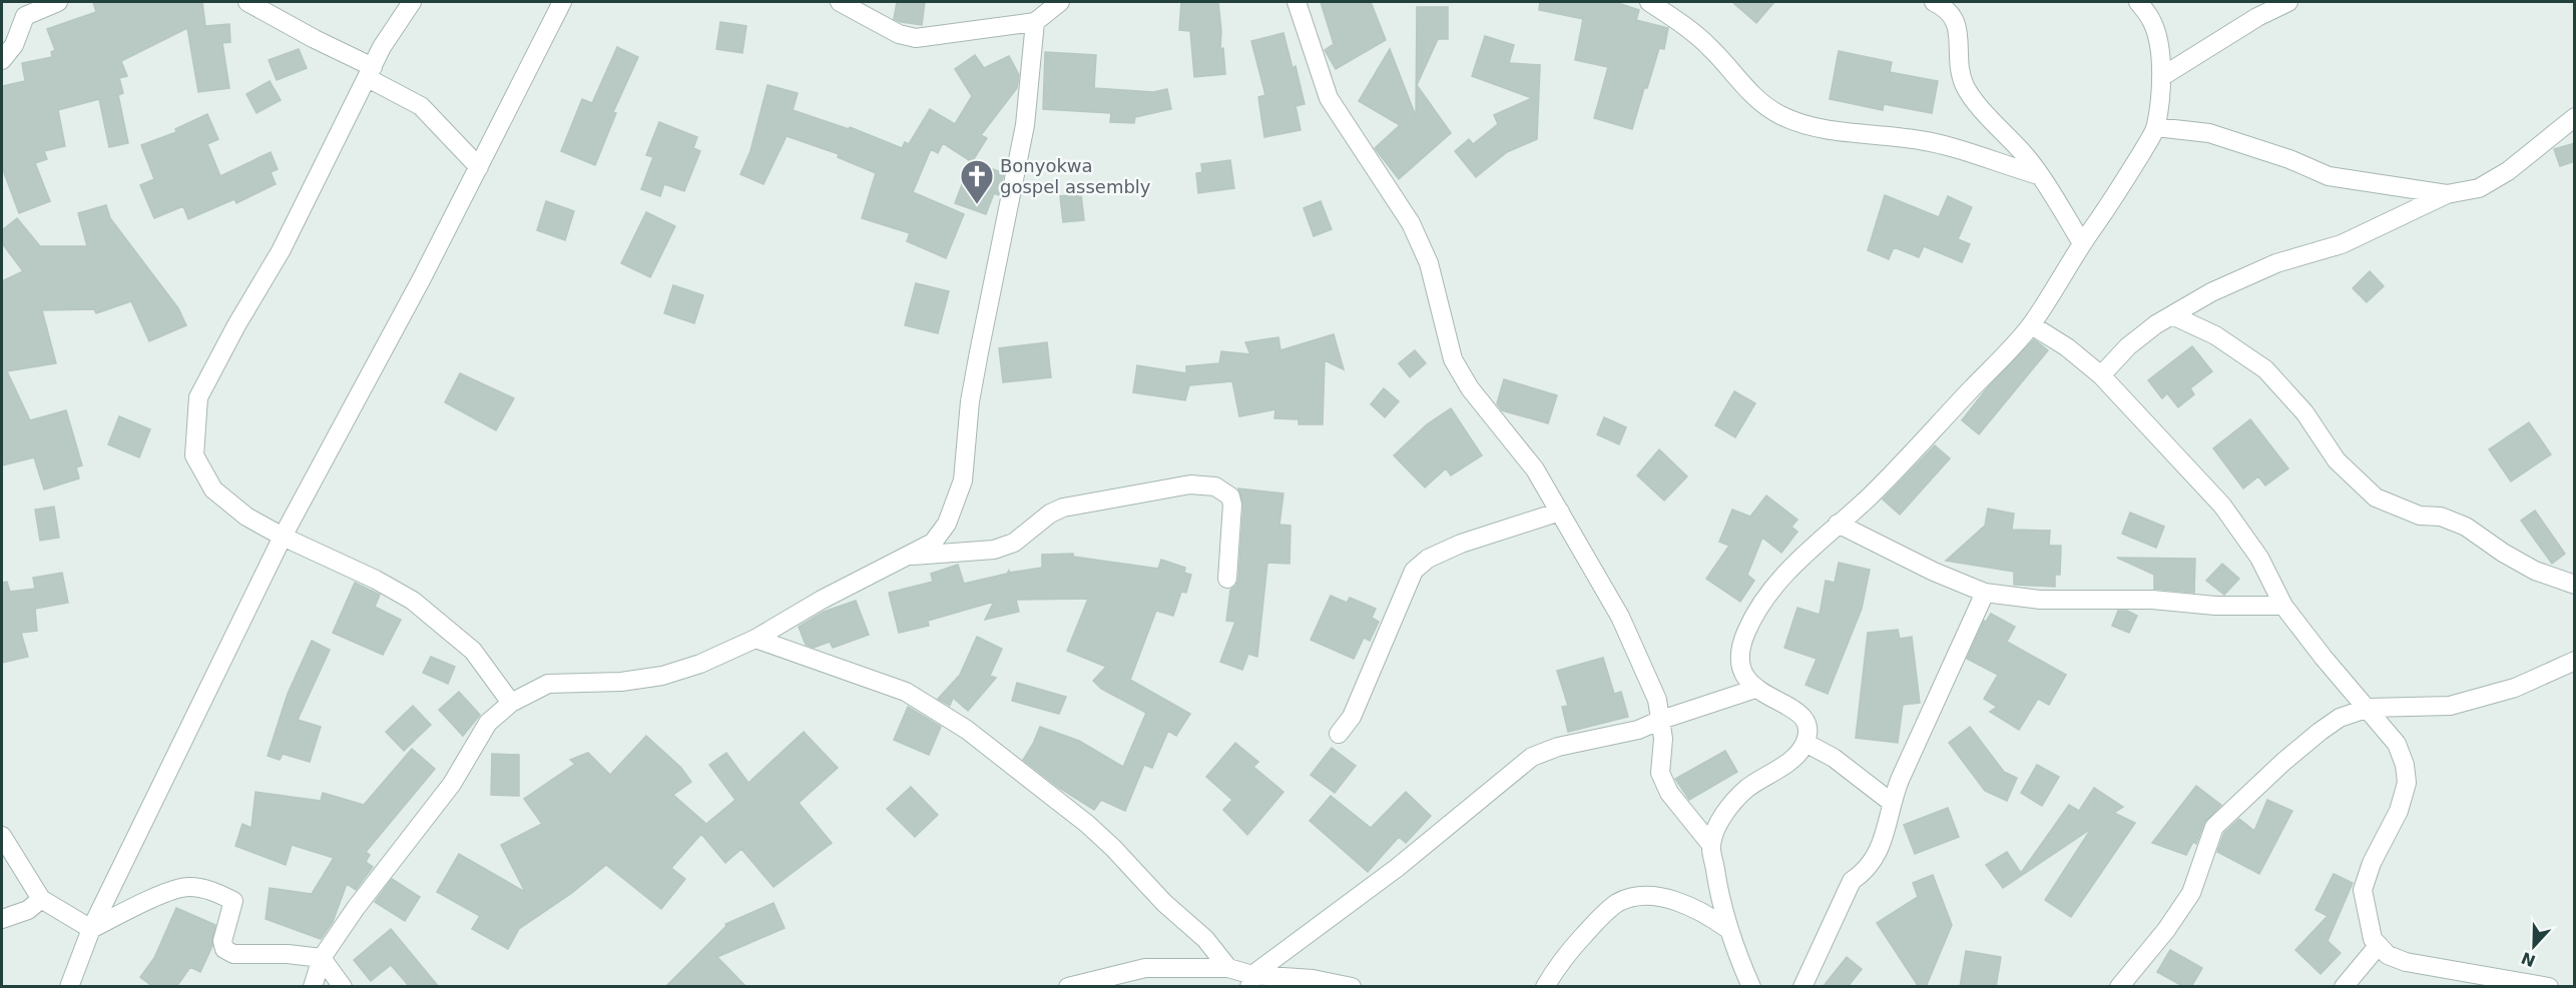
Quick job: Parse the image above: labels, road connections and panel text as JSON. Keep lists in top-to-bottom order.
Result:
{
  "places": {
    "church": ["Bonyokwa gospel assembly"]
  },
  "north": "bottom"
}
